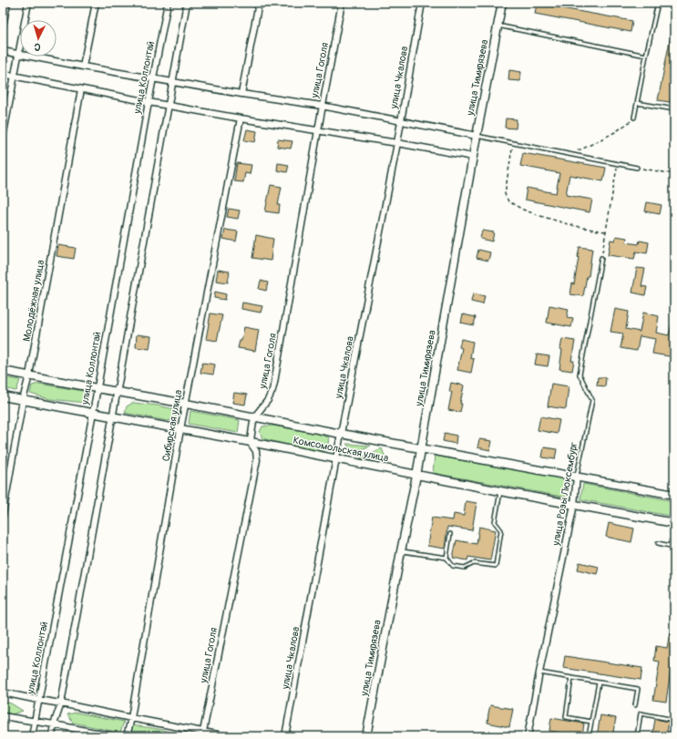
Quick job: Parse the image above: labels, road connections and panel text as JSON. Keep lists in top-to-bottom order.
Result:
{
  "streets": {
    "street": [
      "улица Гоголя",
      "улица Коллонтай",
      "улица Чкалова",
      "улица Тимирязева",
      "Молодёжная улица",
      "Сибирская улица",
      "Комсомольская улица",
      "улица Розы Люксембург"
    ]
  },
  "crossings": [
    ["улица Гоголя", "Комсомольская улица"],
    ["улица Коллонтай", "Комсомольская улица"],
    ["улица Чкалова", "Комсомольская улица"],
    ["улица Тимирязева", "Комсомольская улица"],
    ["Молодёжная улица", "Комсомольская улица"],
    ["Сибирская улица", "Комсомольская улица"],
    ["Комсомольская улица", "улица Розы Люксембург"]
  ],
  "north": "bottom"
}
